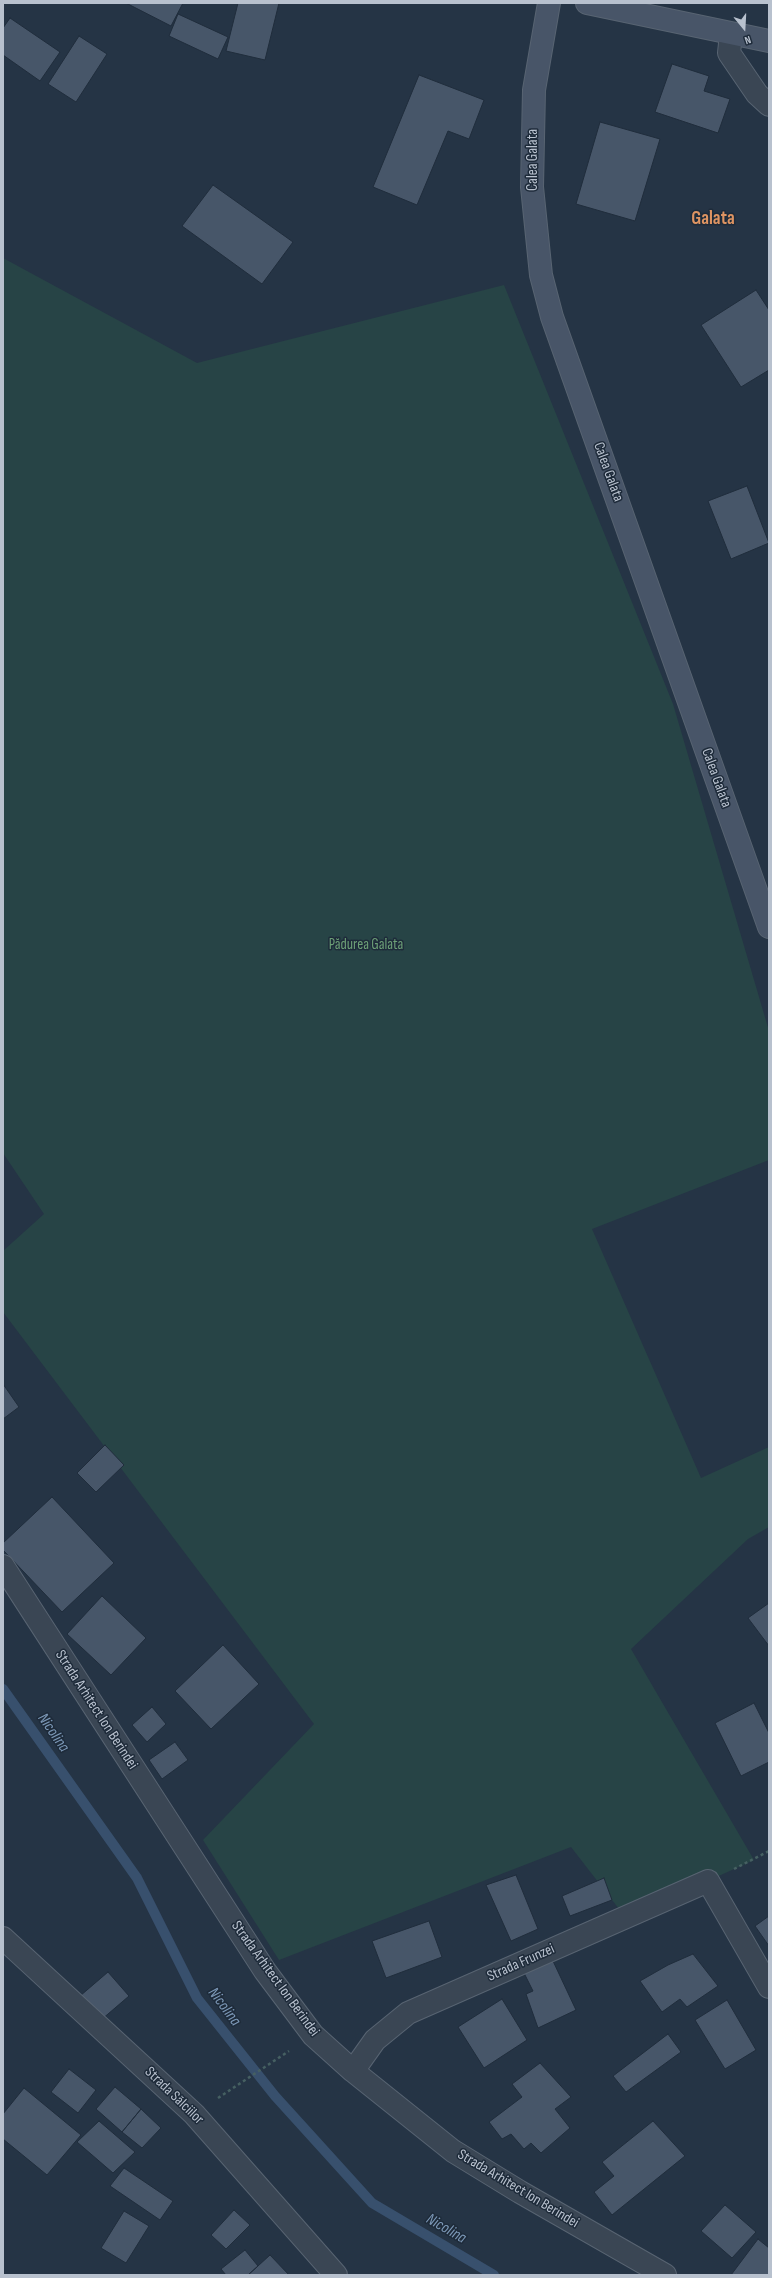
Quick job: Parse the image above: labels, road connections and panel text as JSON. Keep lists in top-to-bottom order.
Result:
{
  "streets": {
    "street": [
      "Calea Galata",
      "Strada Arhitect Ion Berindei",
      "Strada Frunzei",
      "Strada Sălciilor"
    ]
  },
  "crossings": [
    ["Strada Arhitect Ion Berindei", "Strada Frunzei"]
  ],
  "districts": ["Galata"],
  "water": ["Nicolina"],
  "parks": ["Pădurea Galata"],
  "north": "bottom"
}
